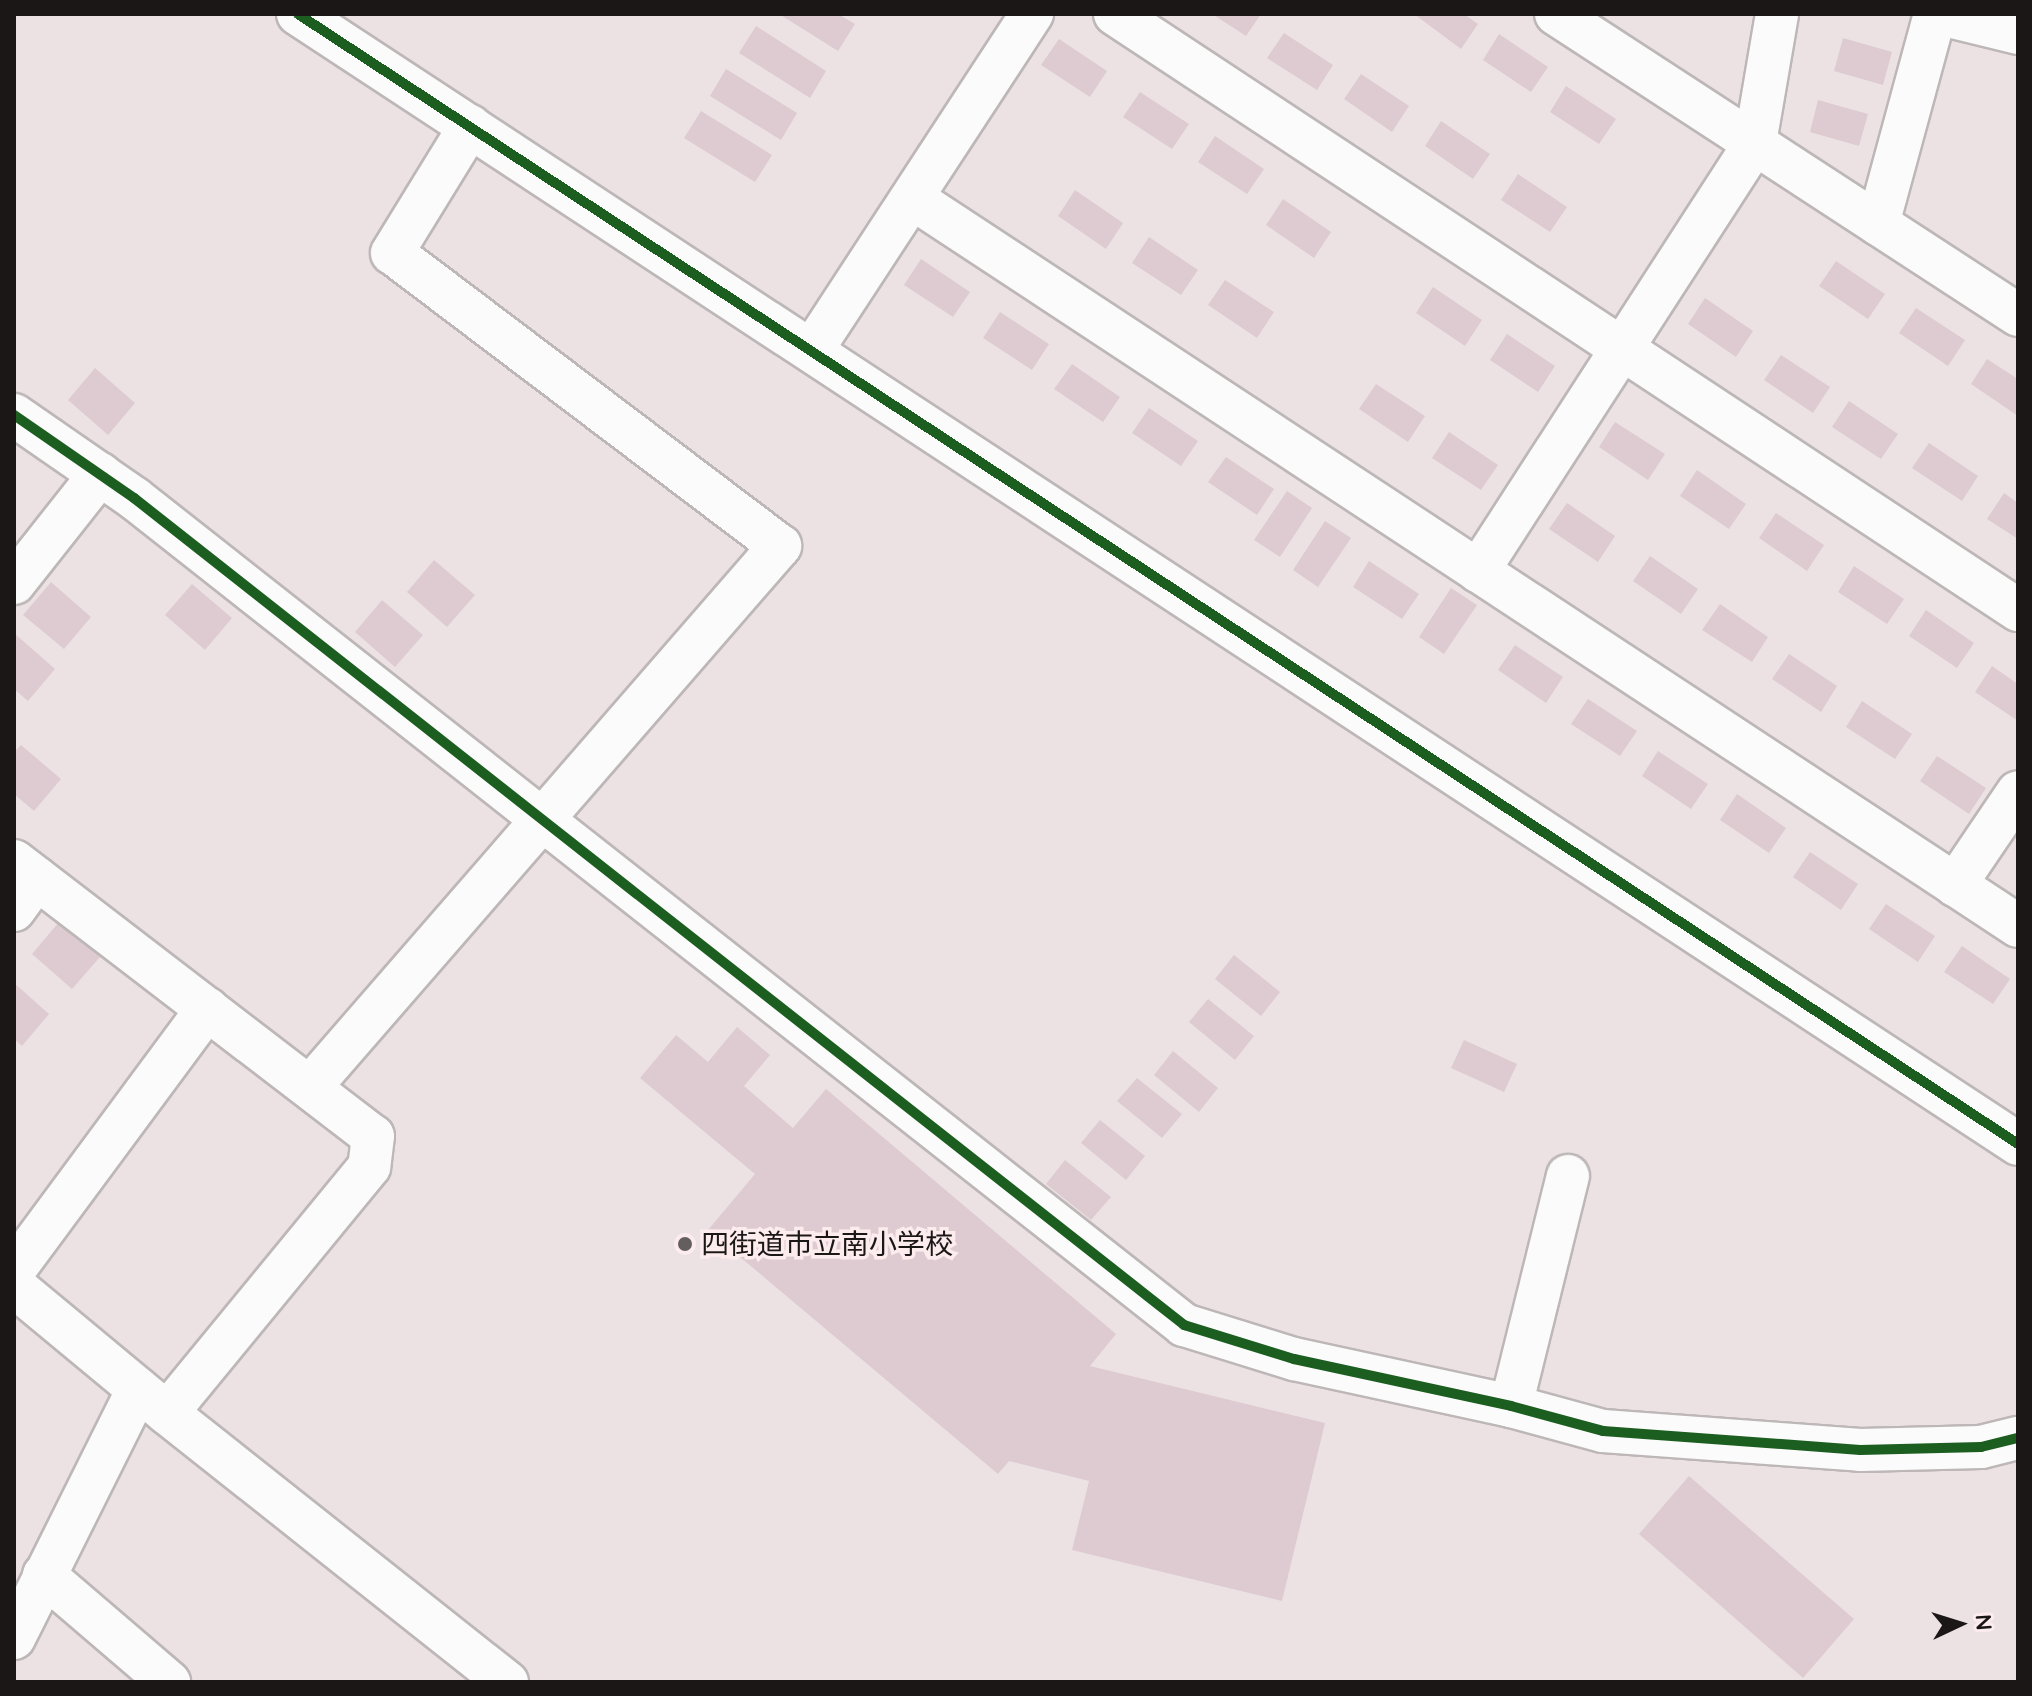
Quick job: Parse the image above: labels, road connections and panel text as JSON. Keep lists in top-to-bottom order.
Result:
{
  "places": ["四街道市立南小学校"],
  "north": "right"
}
